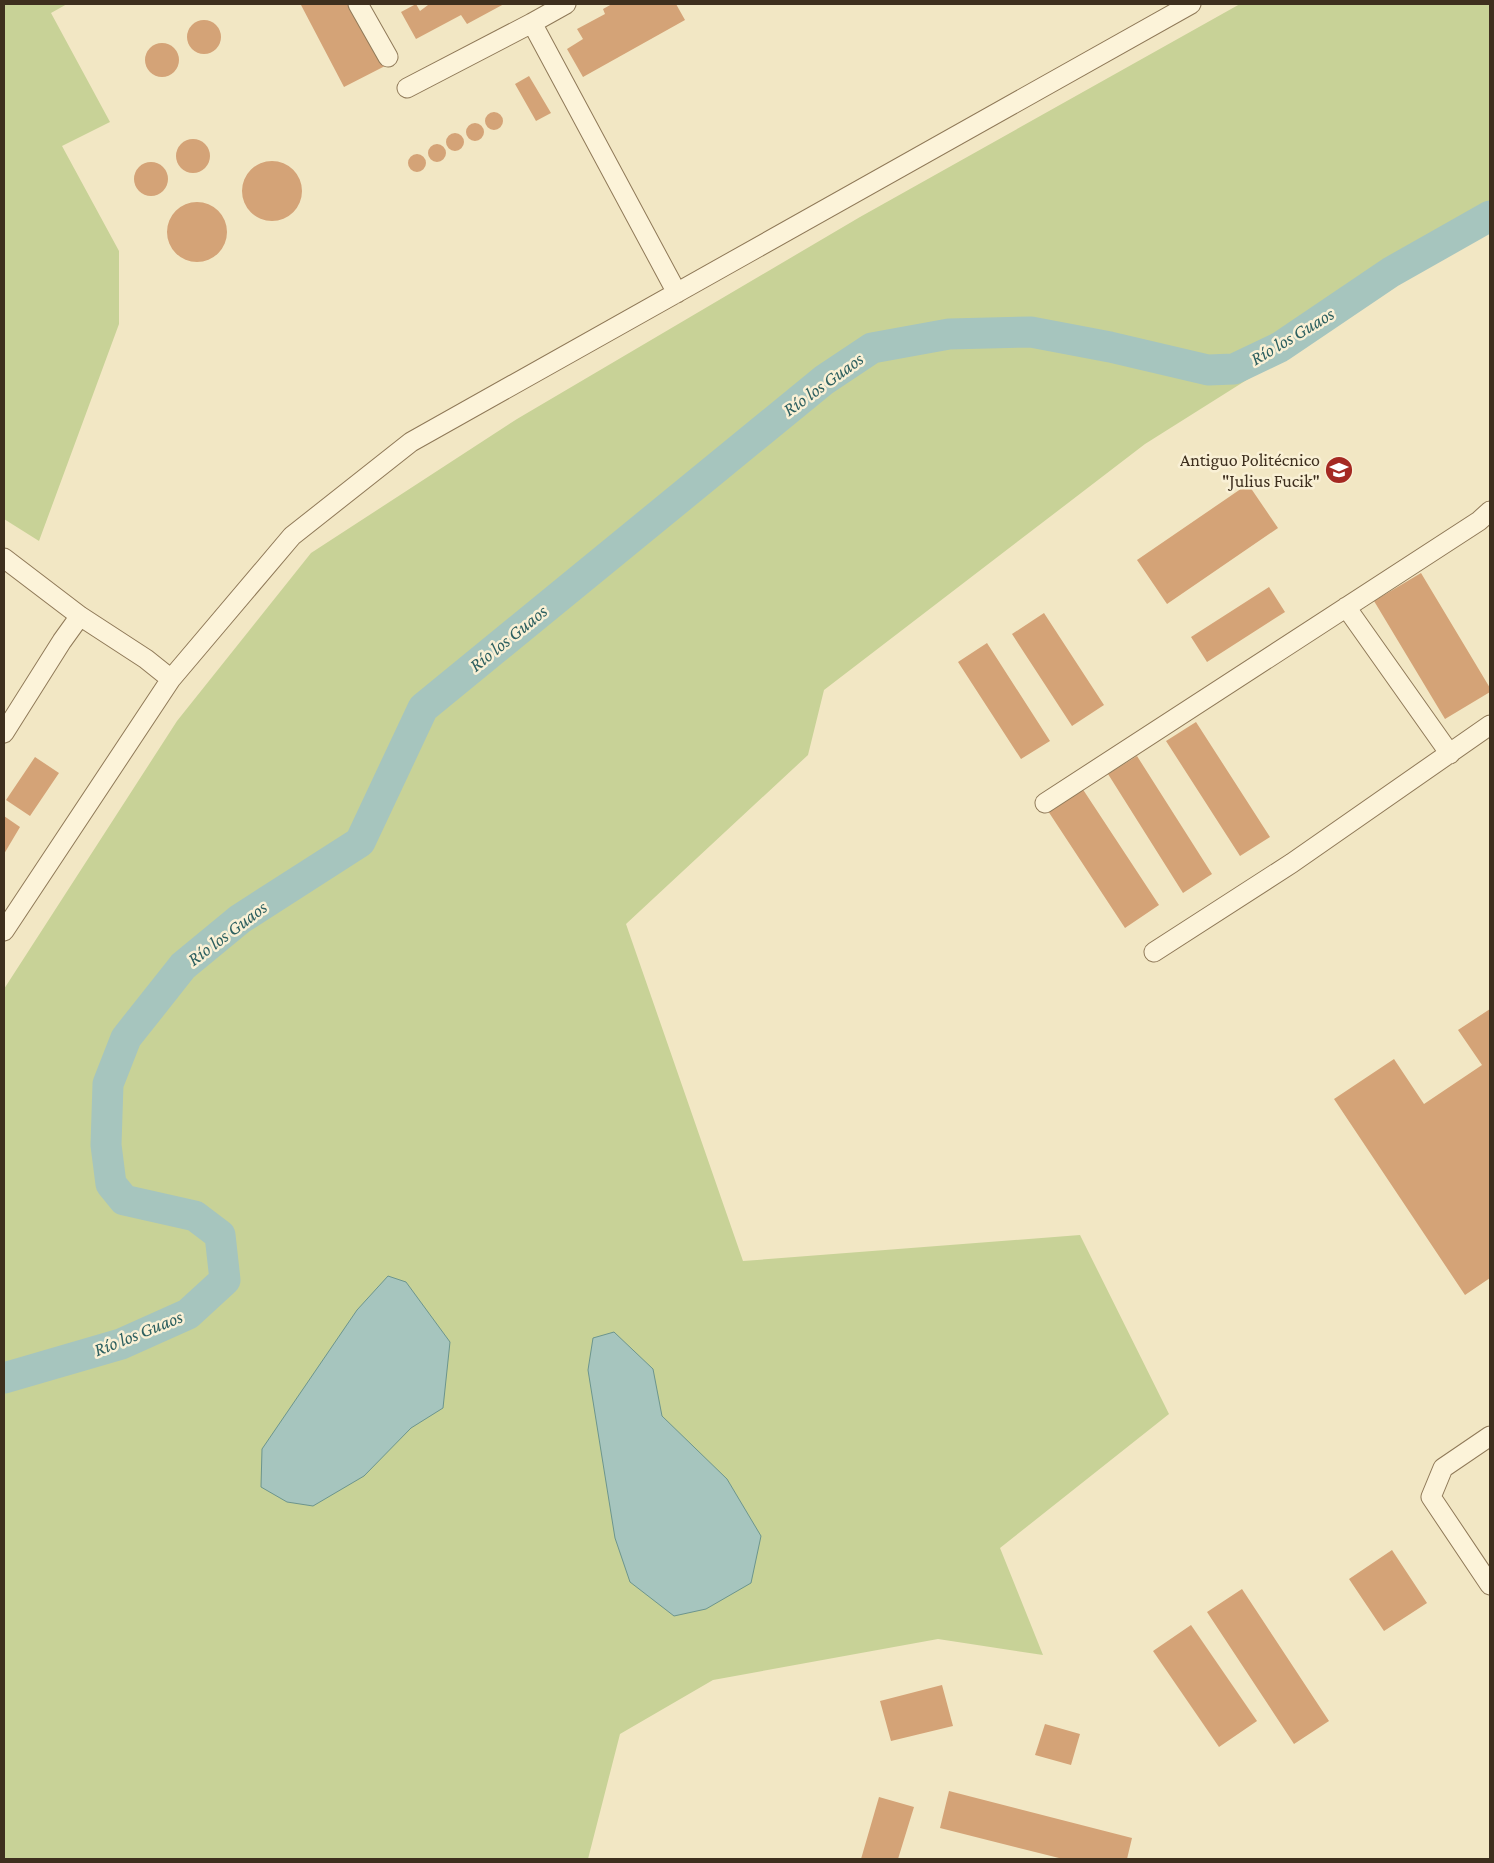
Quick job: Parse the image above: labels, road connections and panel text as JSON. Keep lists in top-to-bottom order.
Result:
{
  "water": ["Río los Guaos"],
  "places": {
    "school or university": ["Antiguo Politécnico \"Julius Fucik\""]
  }
}
